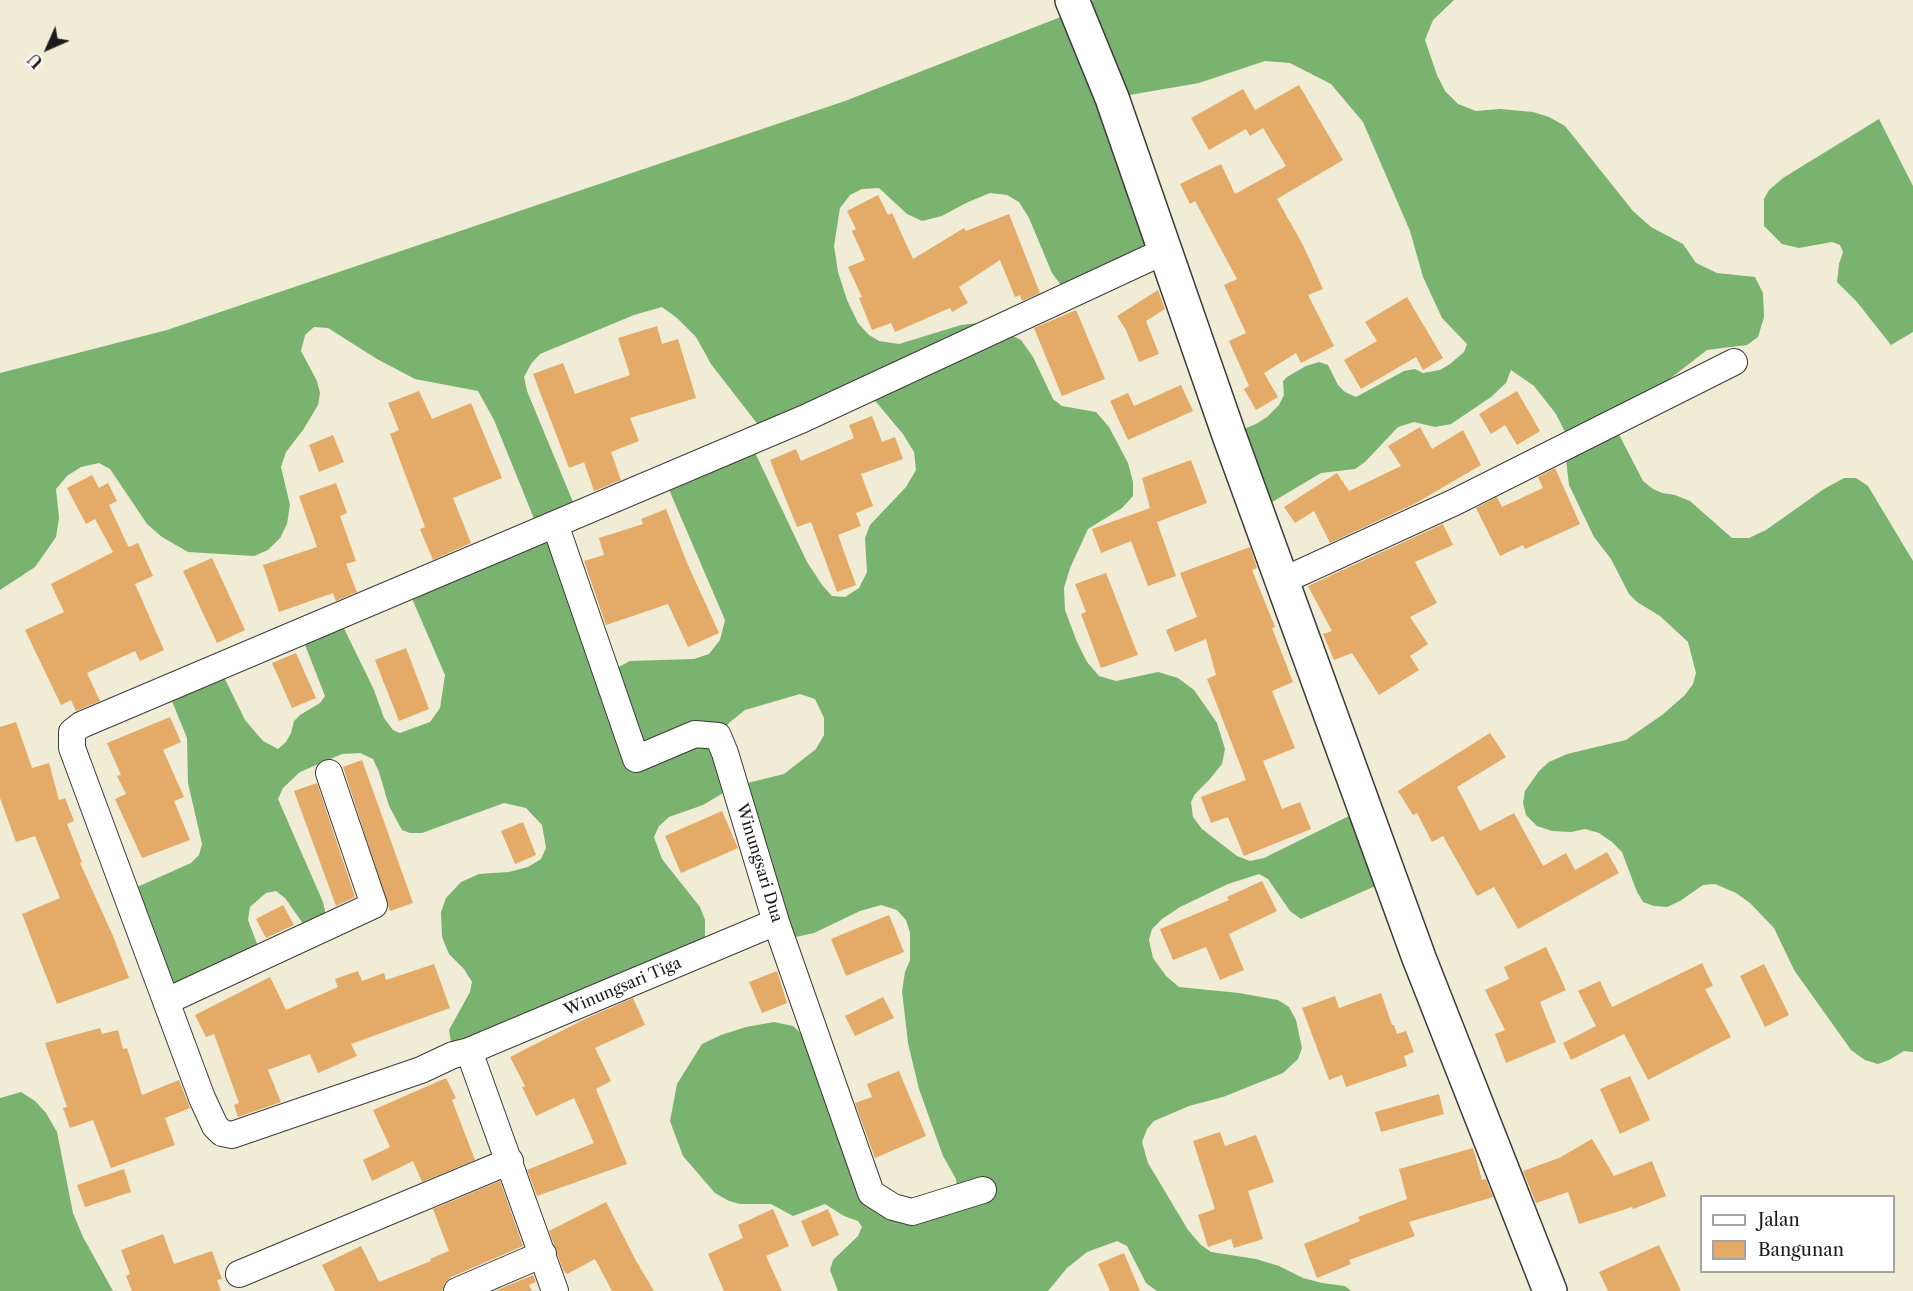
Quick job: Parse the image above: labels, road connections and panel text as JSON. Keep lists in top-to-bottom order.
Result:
{
  "streets": {
    "street": ["Winungsari Dua", "Winungsari Tiga"]
  },
  "crossings": [
    ["Winungsari Dua", "Winungsari Tiga"]
  ],
  "legend": ["Jalan", "Bangunan"],
  "north": "bottom left"
}
